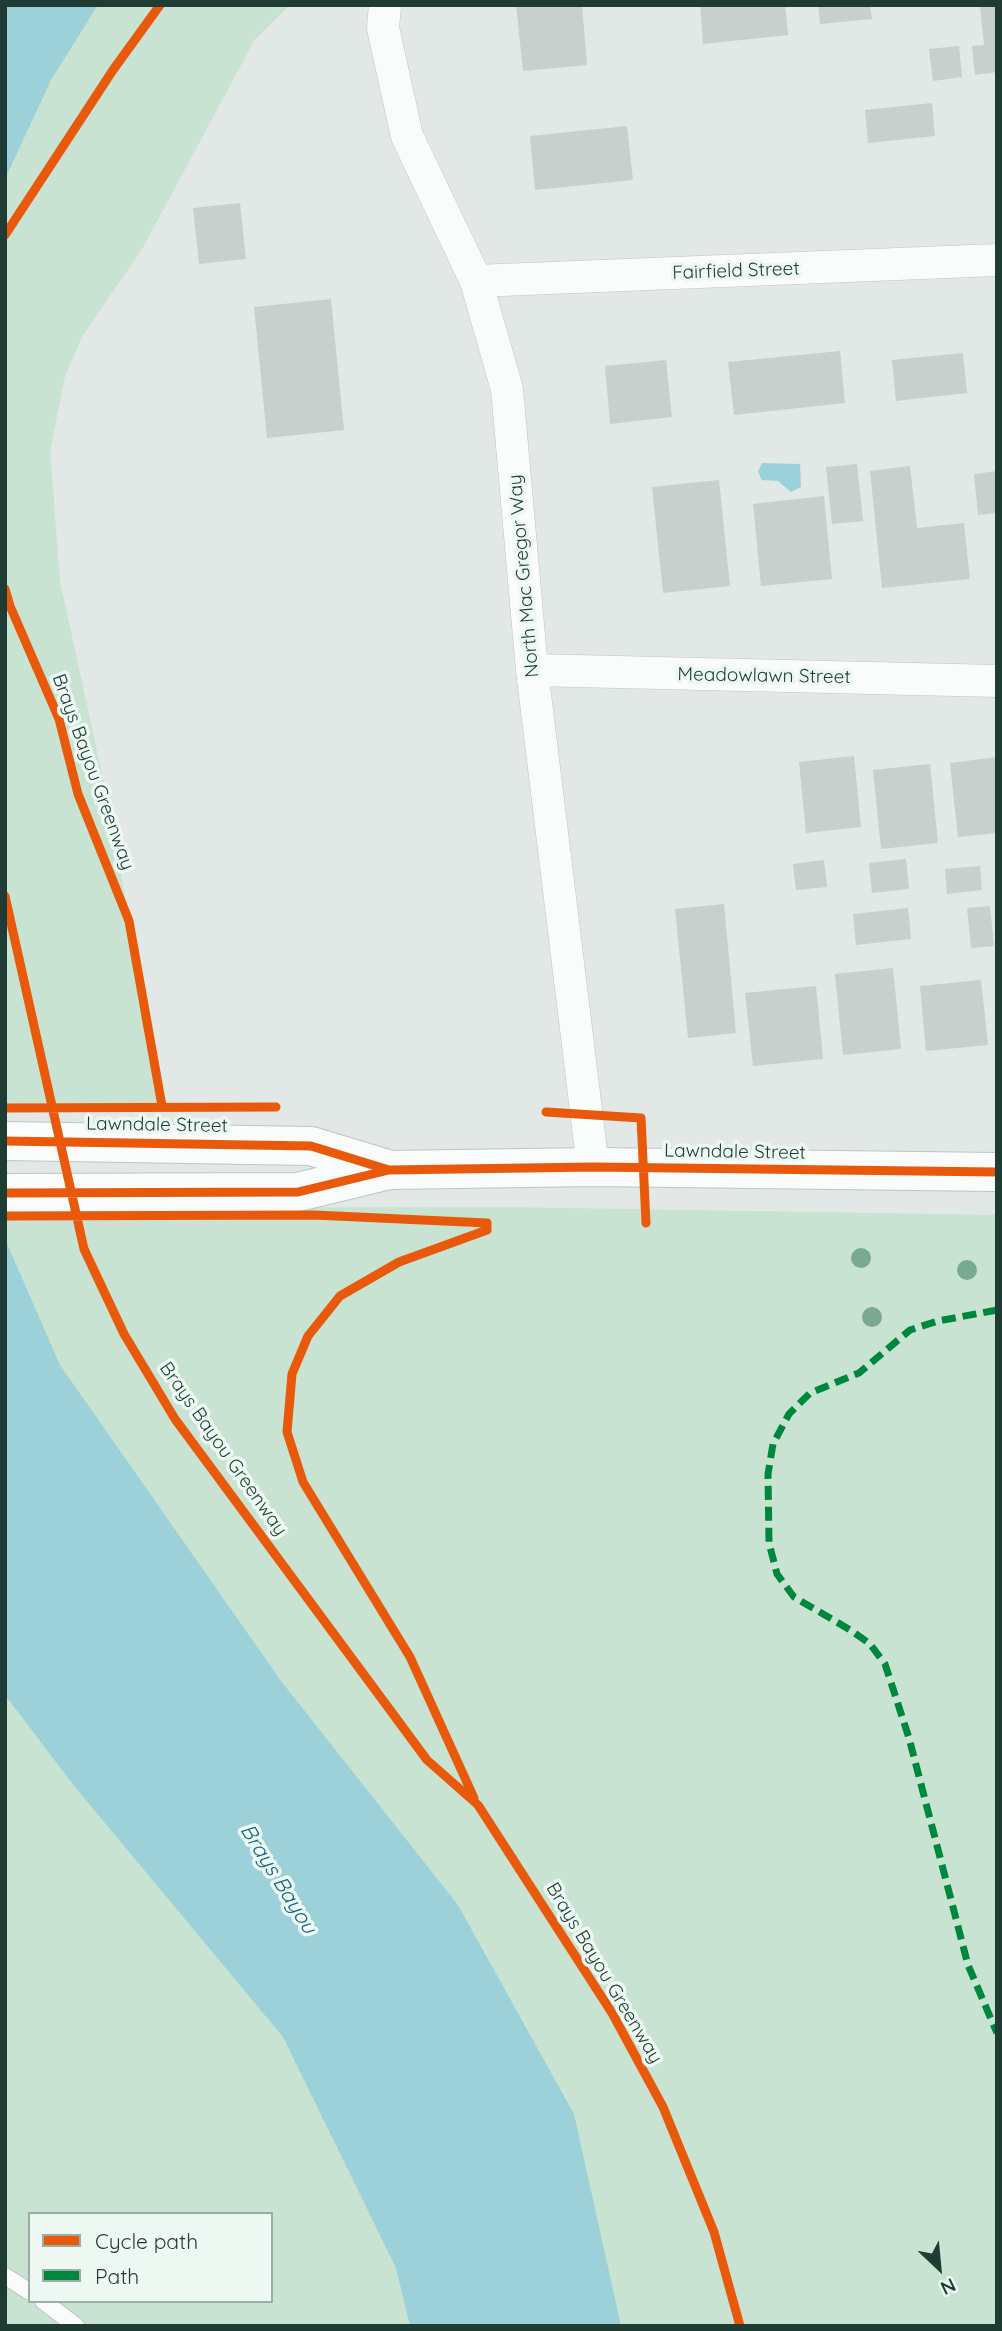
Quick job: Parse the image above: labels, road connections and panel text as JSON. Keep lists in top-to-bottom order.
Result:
{
  "streets": {
    "main road": ["Lawndale Street"],
    "street": ["Fairfield Street", "North Mac Gregor Way", "Meadowlawn Street"],
    "cycle path": ["Brays Bayou Greenway"]
  },
  "crossings": [
    ["Fairfield Street", "North Mac Gregor Way"],
    ["North Mac Gregor Way", "Meadowlawn Street"],
    ["North Mac Gregor Way", "Lawndale Street"]
  ],
  "water": ["Brays Bayou"],
  "legend": ["Cycle path", "Path"],
  "north": "bottom right"
}
